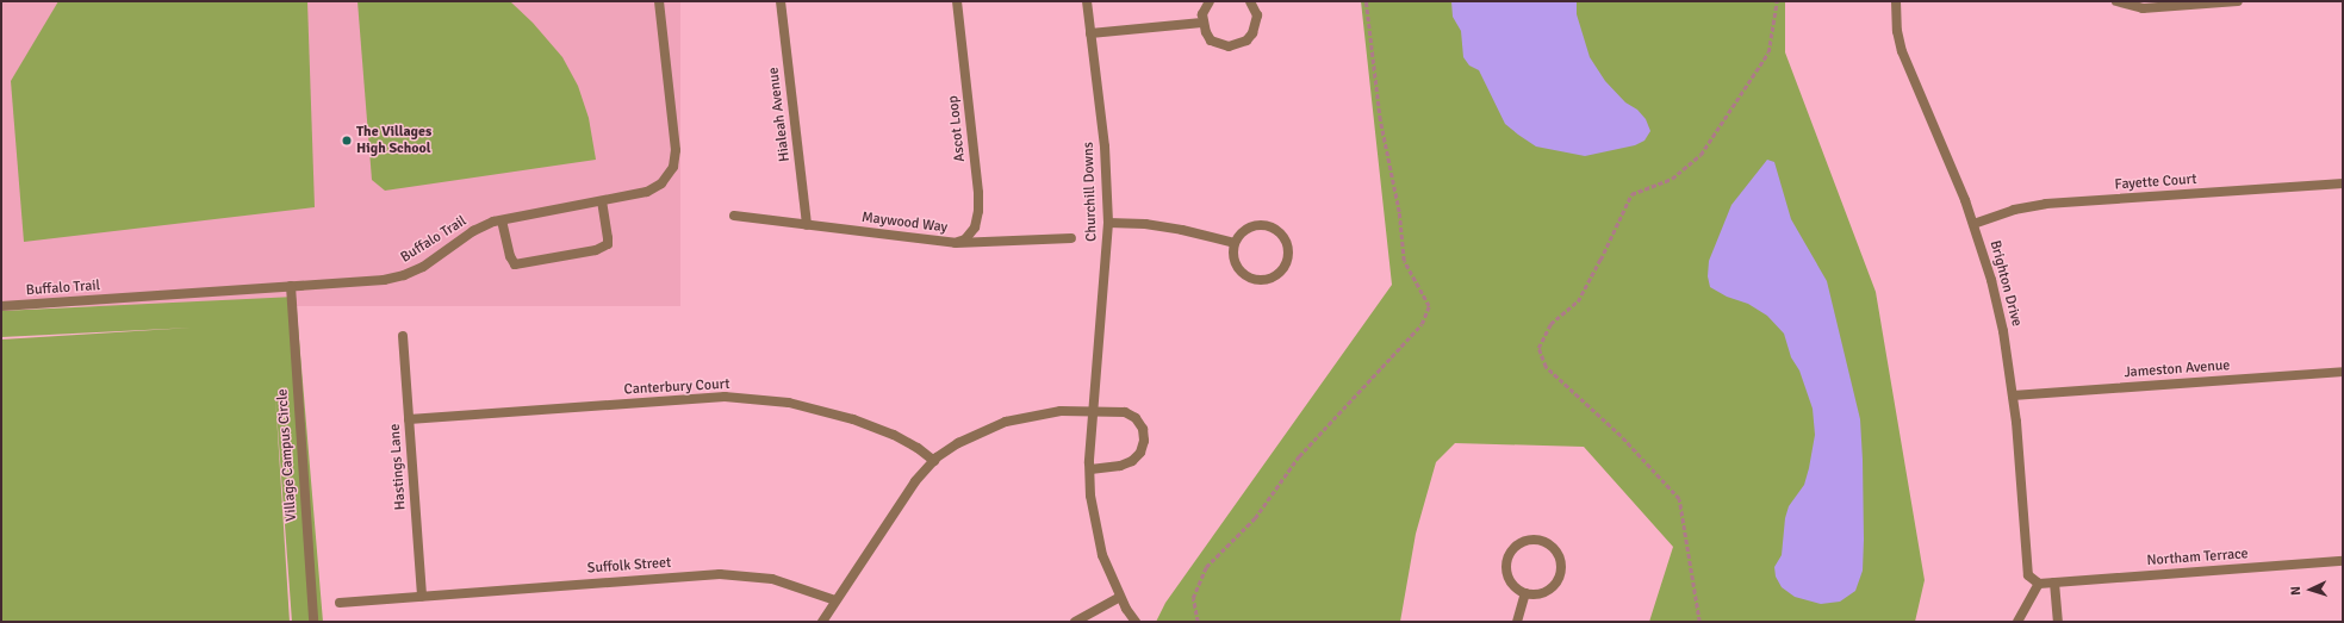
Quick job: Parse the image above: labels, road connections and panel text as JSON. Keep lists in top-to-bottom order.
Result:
{
  "streets": {
    "street": [
      "Hialeah Avenue",
      "Ascot Loop",
      "Fayette Court",
      "Churchill Downs",
      "Maywood Way",
      "Buffalo Trail",
      "Brighton Drive",
      "Jameston Avenue",
      "Canterbury Court",
      "Village Campus Circle",
      "Hastings Lane",
      "Northam Terrace",
      "Suffolk Street"
    ]
  },
  "crossings": [
    ["Hialeah Avenue", "Maywood Way"],
    ["Ascot Loop", "Maywood Way"],
    ["Fayette Court", "Brighton Drive"],
    ["Buffalo Trail", "Village Campus Circle"],
    ["Brighton Drive", "Jameston Avenue"],
    ["Canterbury Court", "Hastings Lane"],
    ["Hastings Lane", "Suffolk Street"]
  ],
  "places": ["The Villages High School"],
  "north": "left"
}
